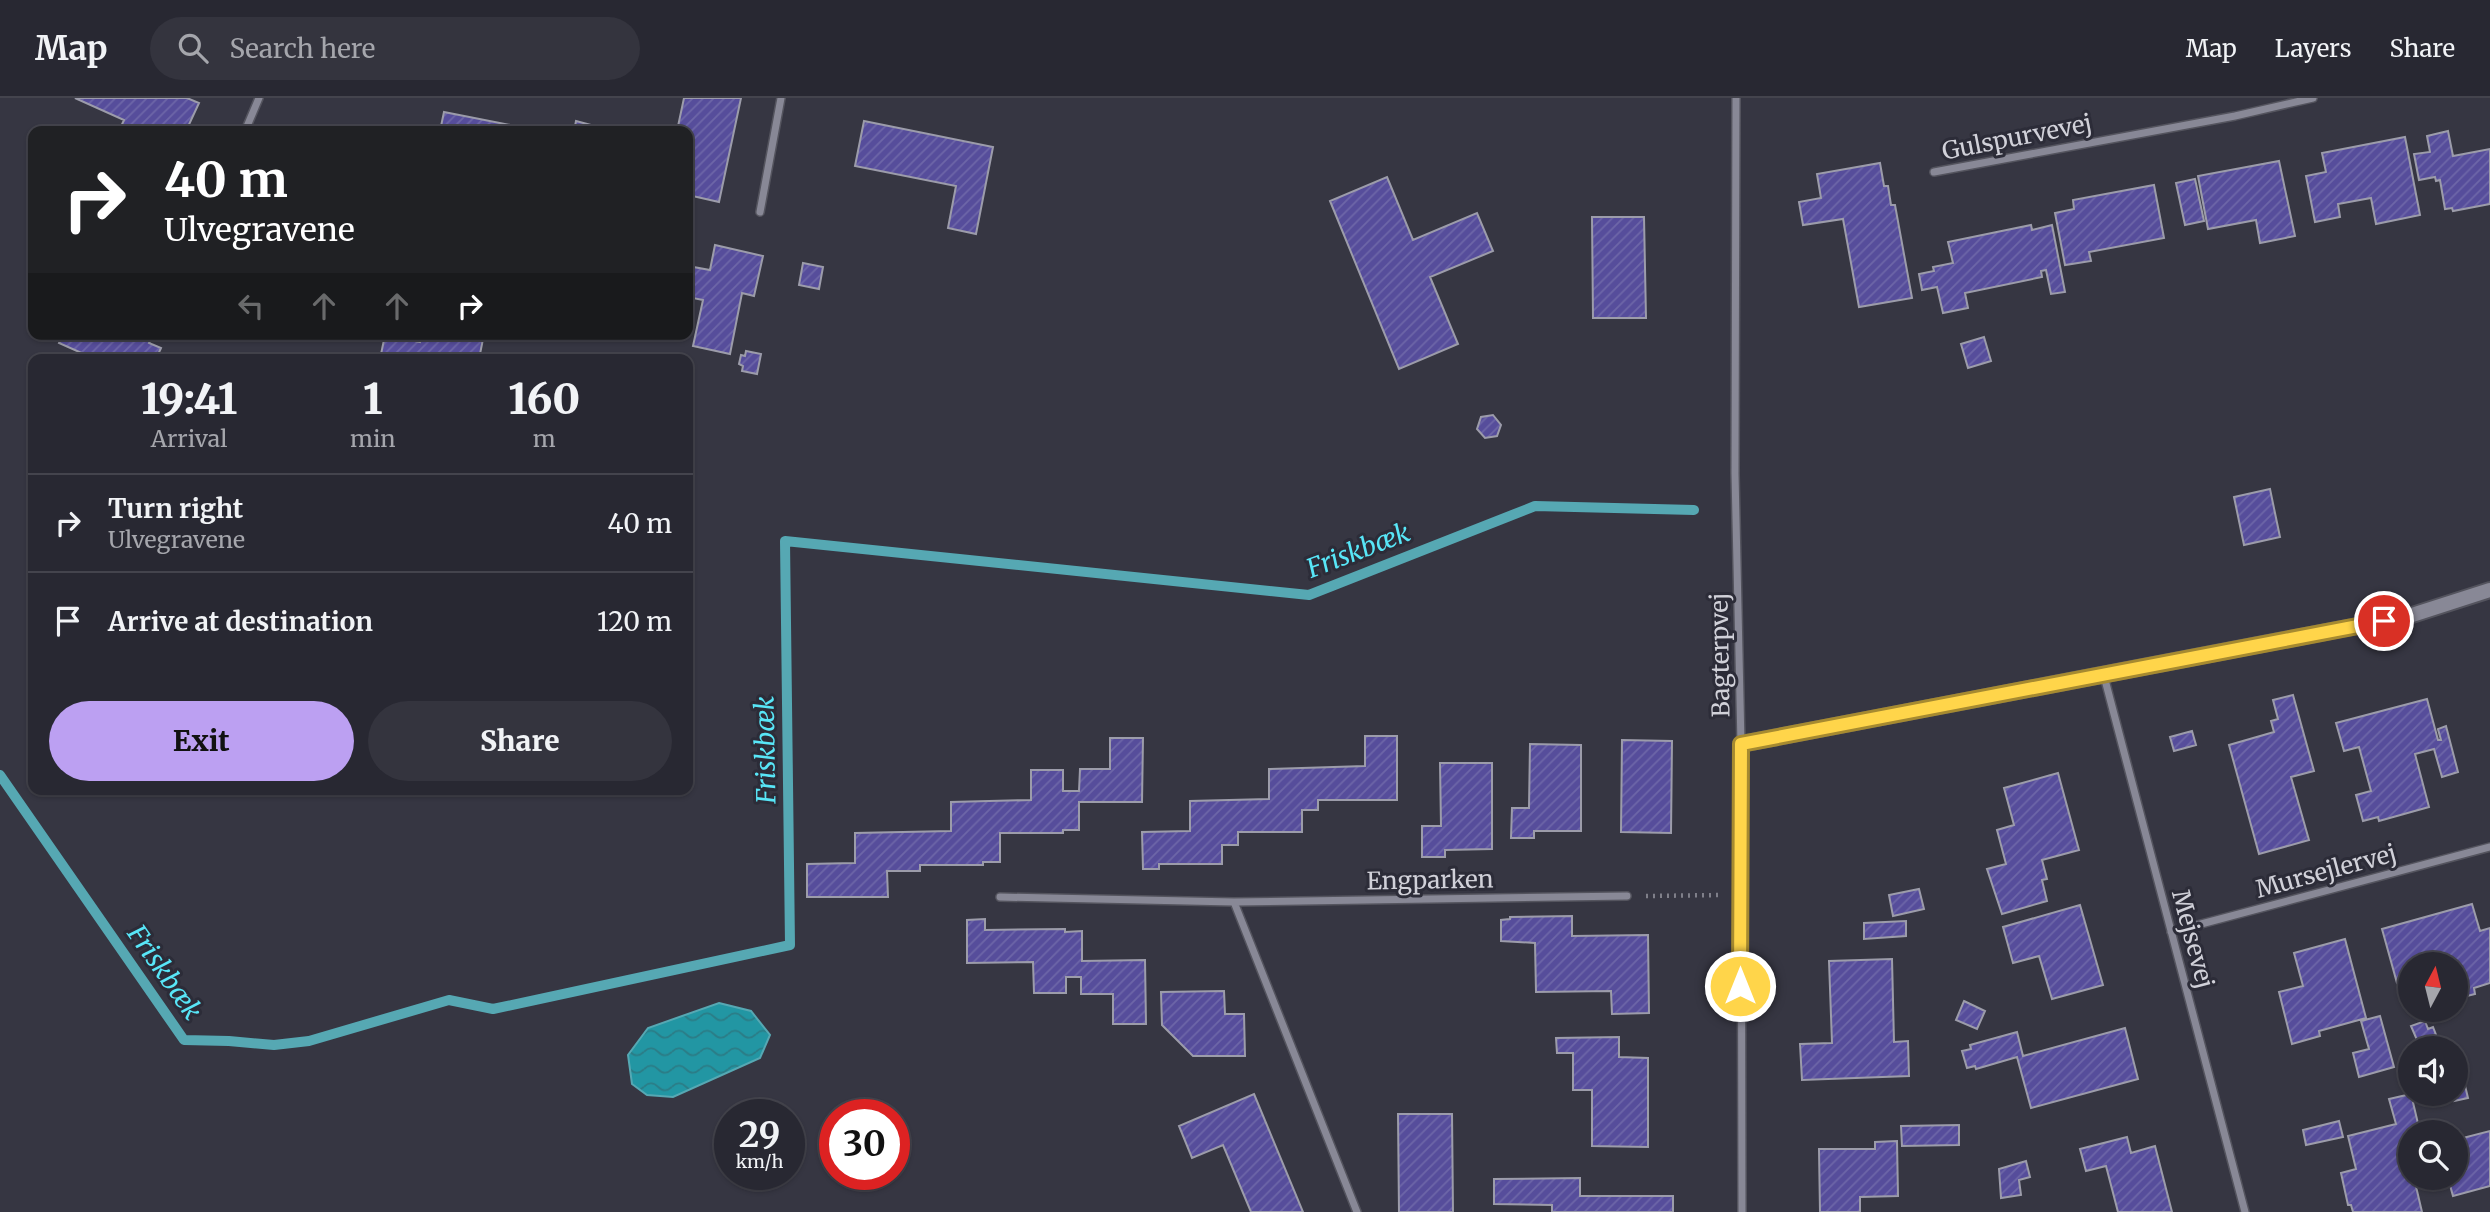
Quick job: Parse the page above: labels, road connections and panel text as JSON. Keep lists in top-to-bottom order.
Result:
{
  "streets": {
    "street": [
      "Gulspurvevej",
      "Bagterpvej",
      "Mursejlervej",
      "Engparken",
      "Mejsevej"
    ]
  },
  "crossings": [
    ["Mursejlervej", "Mejsevej"]
  ],
  "water": ["Friskbæk"],
  "north": "top",
  "page": {
    "header": "Map",
    "search": "Search here",
    "nav": ["Map", "Layers", "Share"],
    "turn": ["40 m", "Ulvegravene"],
    "eta": [
      "19:41",
      "Arrival",
      "1",
      "min",
      "160",
      "m"
    ],
    "list": [
      {
        "name": "Turn right",
        "note": "Ulvegravene",
        "value": "40 m"
      },
      {
        "name": "Arrive at destination",
        "value": "120 m"
      }
    ],
    "buttons": ["Exit", "Share"],
    "speed": "29 km/h",
    "limit": "30"
  }
}
